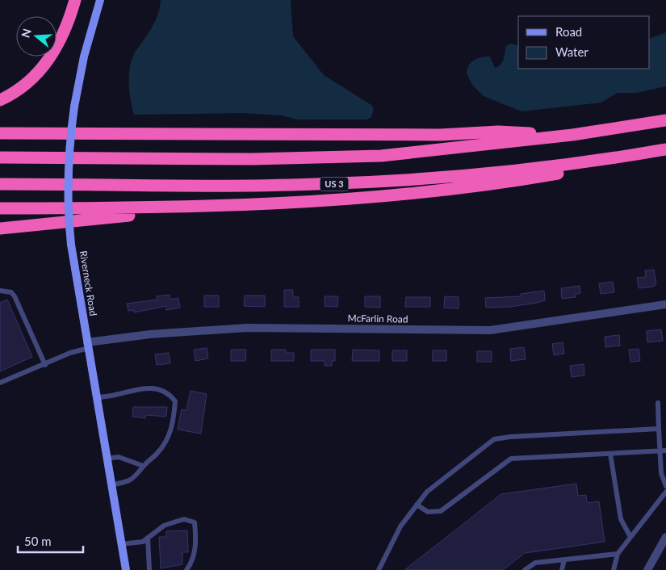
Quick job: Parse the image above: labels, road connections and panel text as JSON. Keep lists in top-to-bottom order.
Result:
{
  "streets": {
    "highway": ["US 3"],
    "main road": ["Riverneck Road"],
    "street": ["McFarlin Road"]
  },
  "crossings": [
    ["Riverneck Road", "McFarlin Road"]
  ],
  "legend": ["Road", "Water"],
  "scale_bar": "50 m",
  "north": "left"
}
